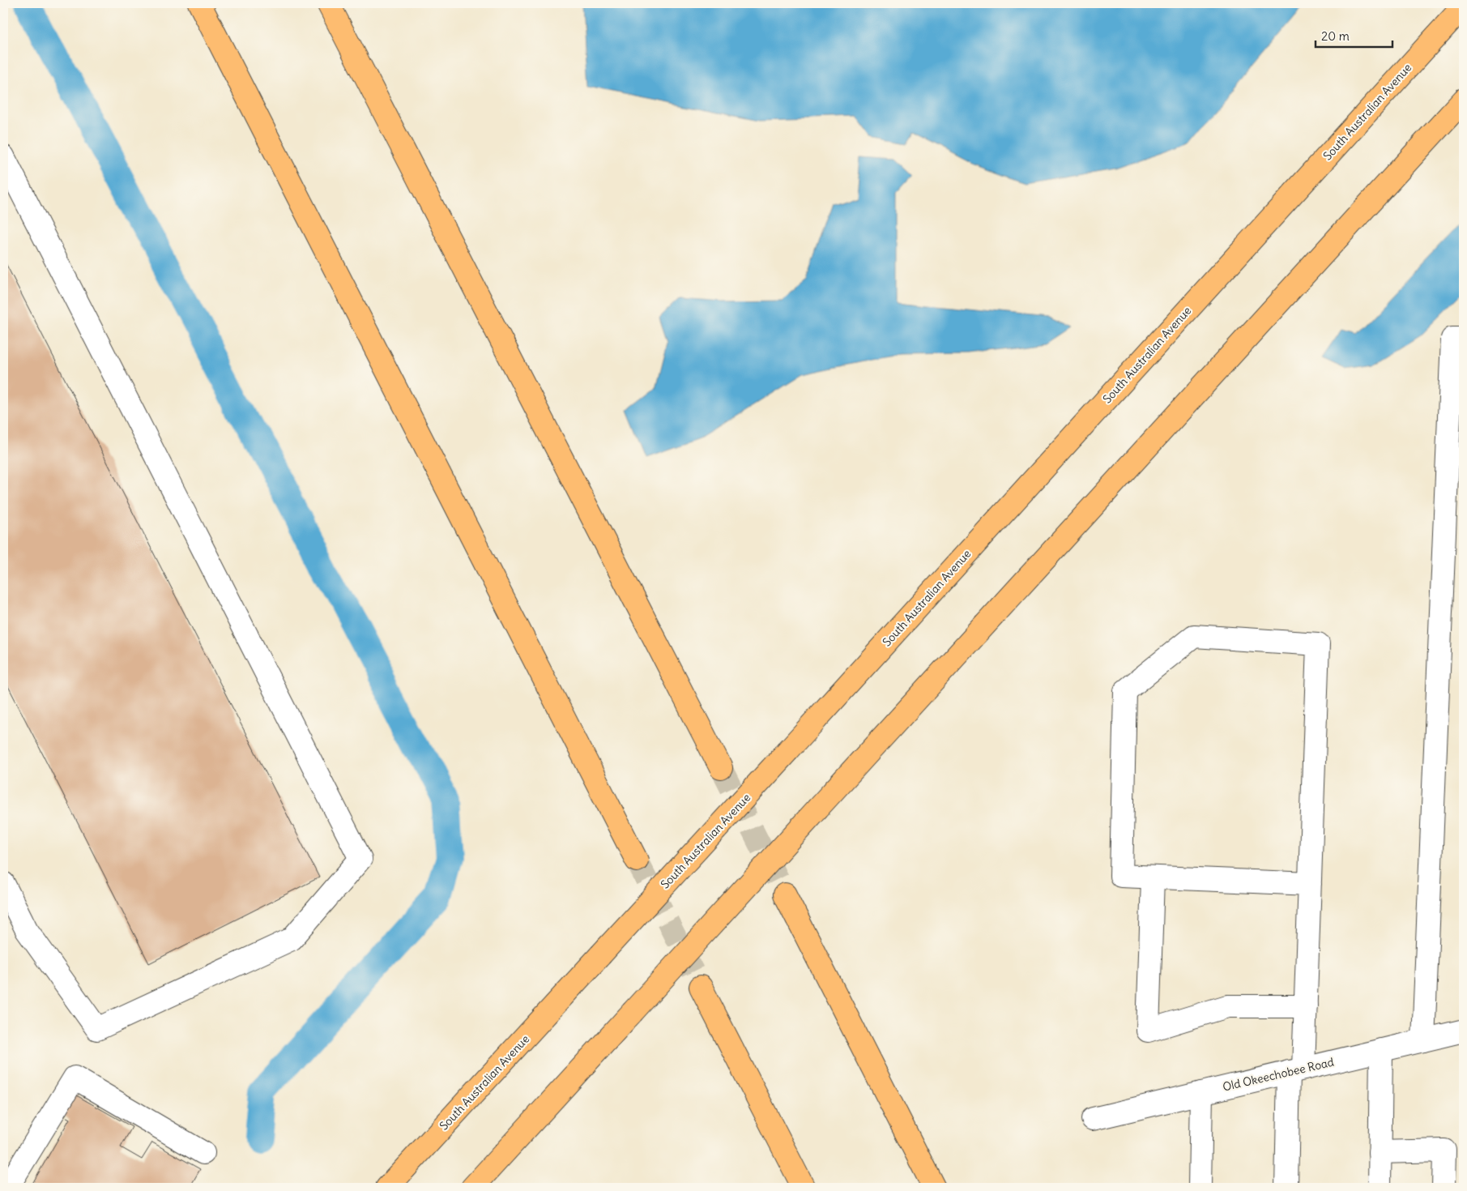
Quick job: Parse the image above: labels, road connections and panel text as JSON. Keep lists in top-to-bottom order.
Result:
{
  "streets": {
    "main road": ["South Australian Avenue"],
    "street": ["Old Okeechobee Road"]
  },
  "scale_bar": "20 m"
}
